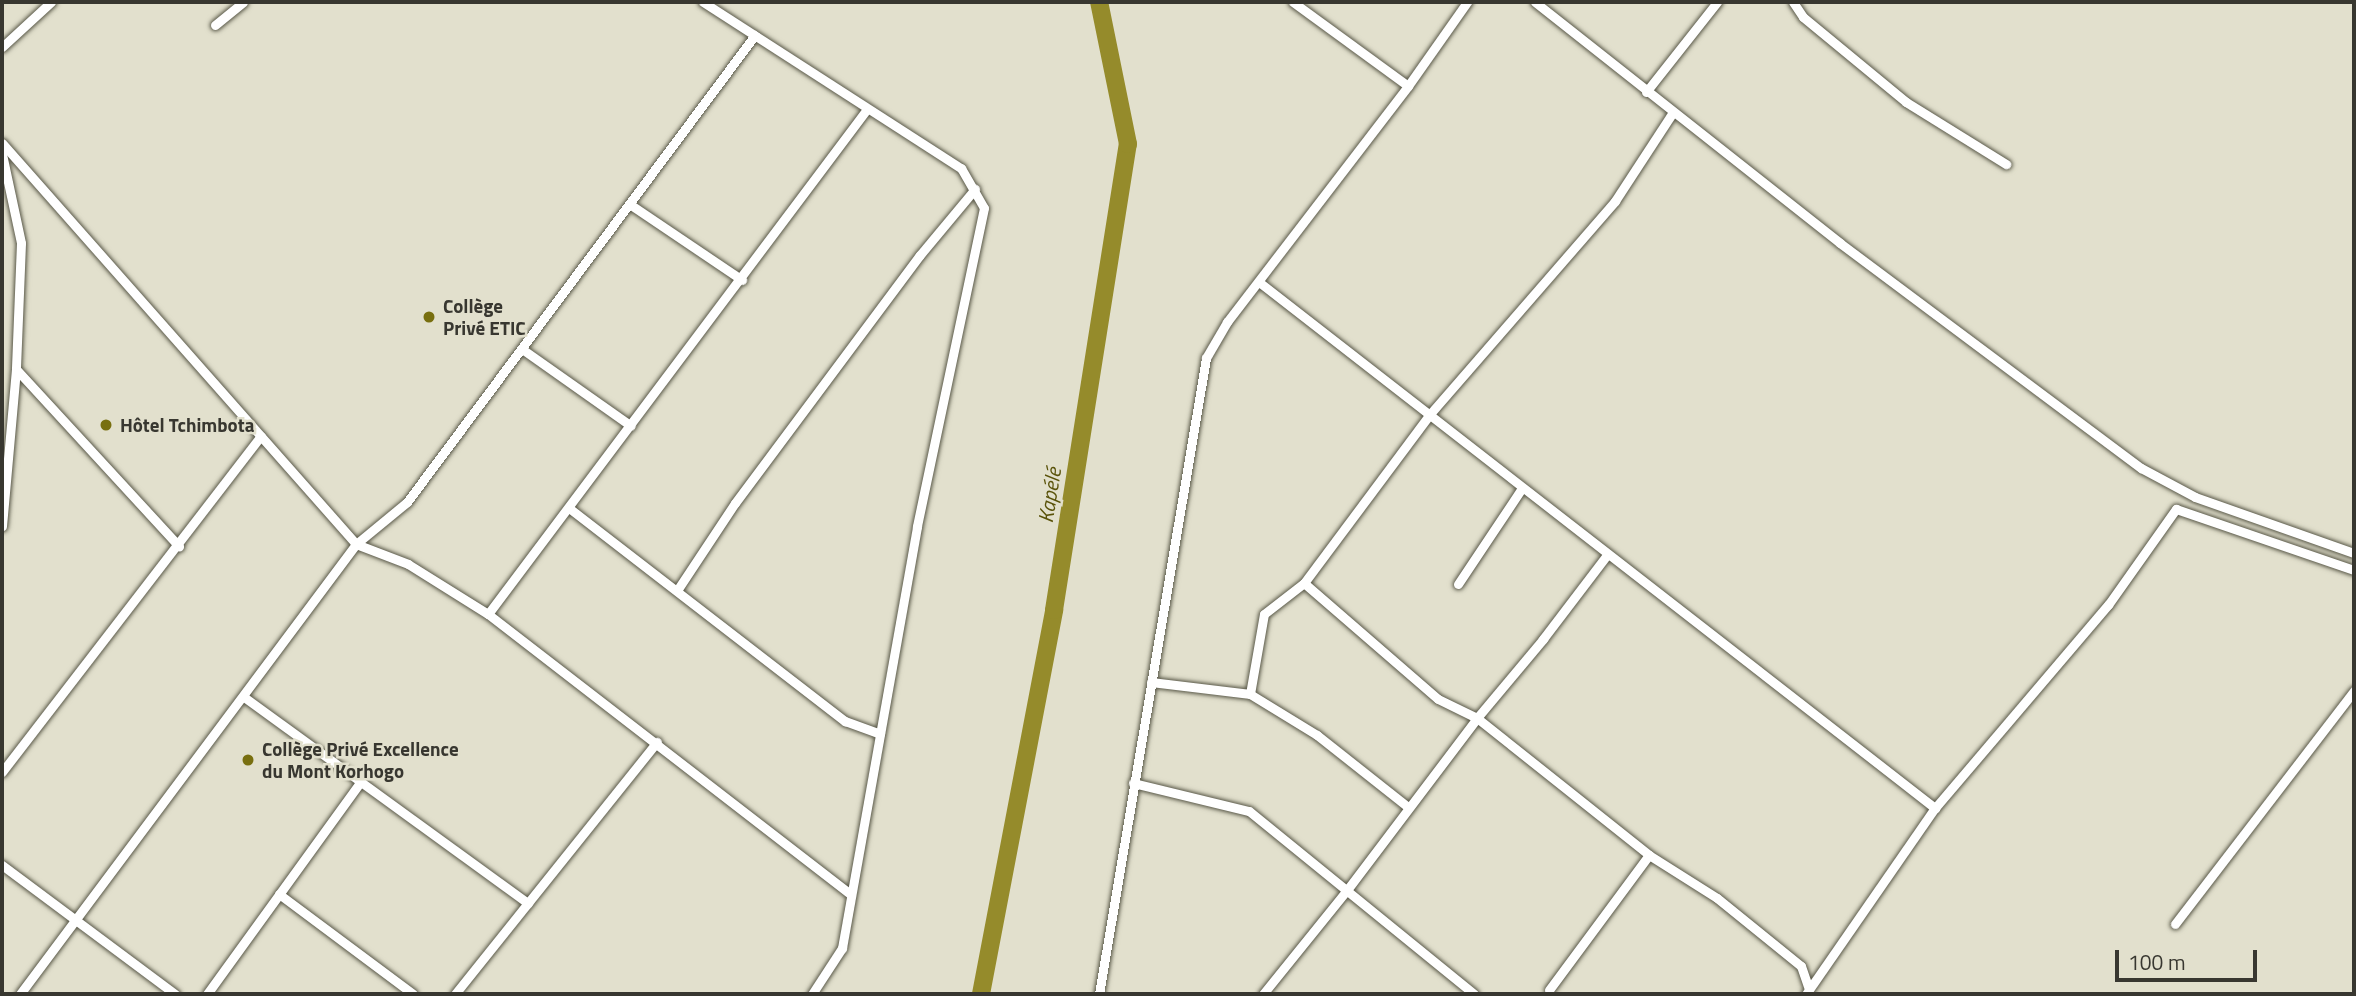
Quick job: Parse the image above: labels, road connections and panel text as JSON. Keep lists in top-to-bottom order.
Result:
{
  "water": ["Kapélé"],
  "places": ["Collège Privé ETIC", "Hôtel Tchimbota", "Collège Privé Excellence du Mont Korhogo"],
  "scale_bar": "100 m"
}
